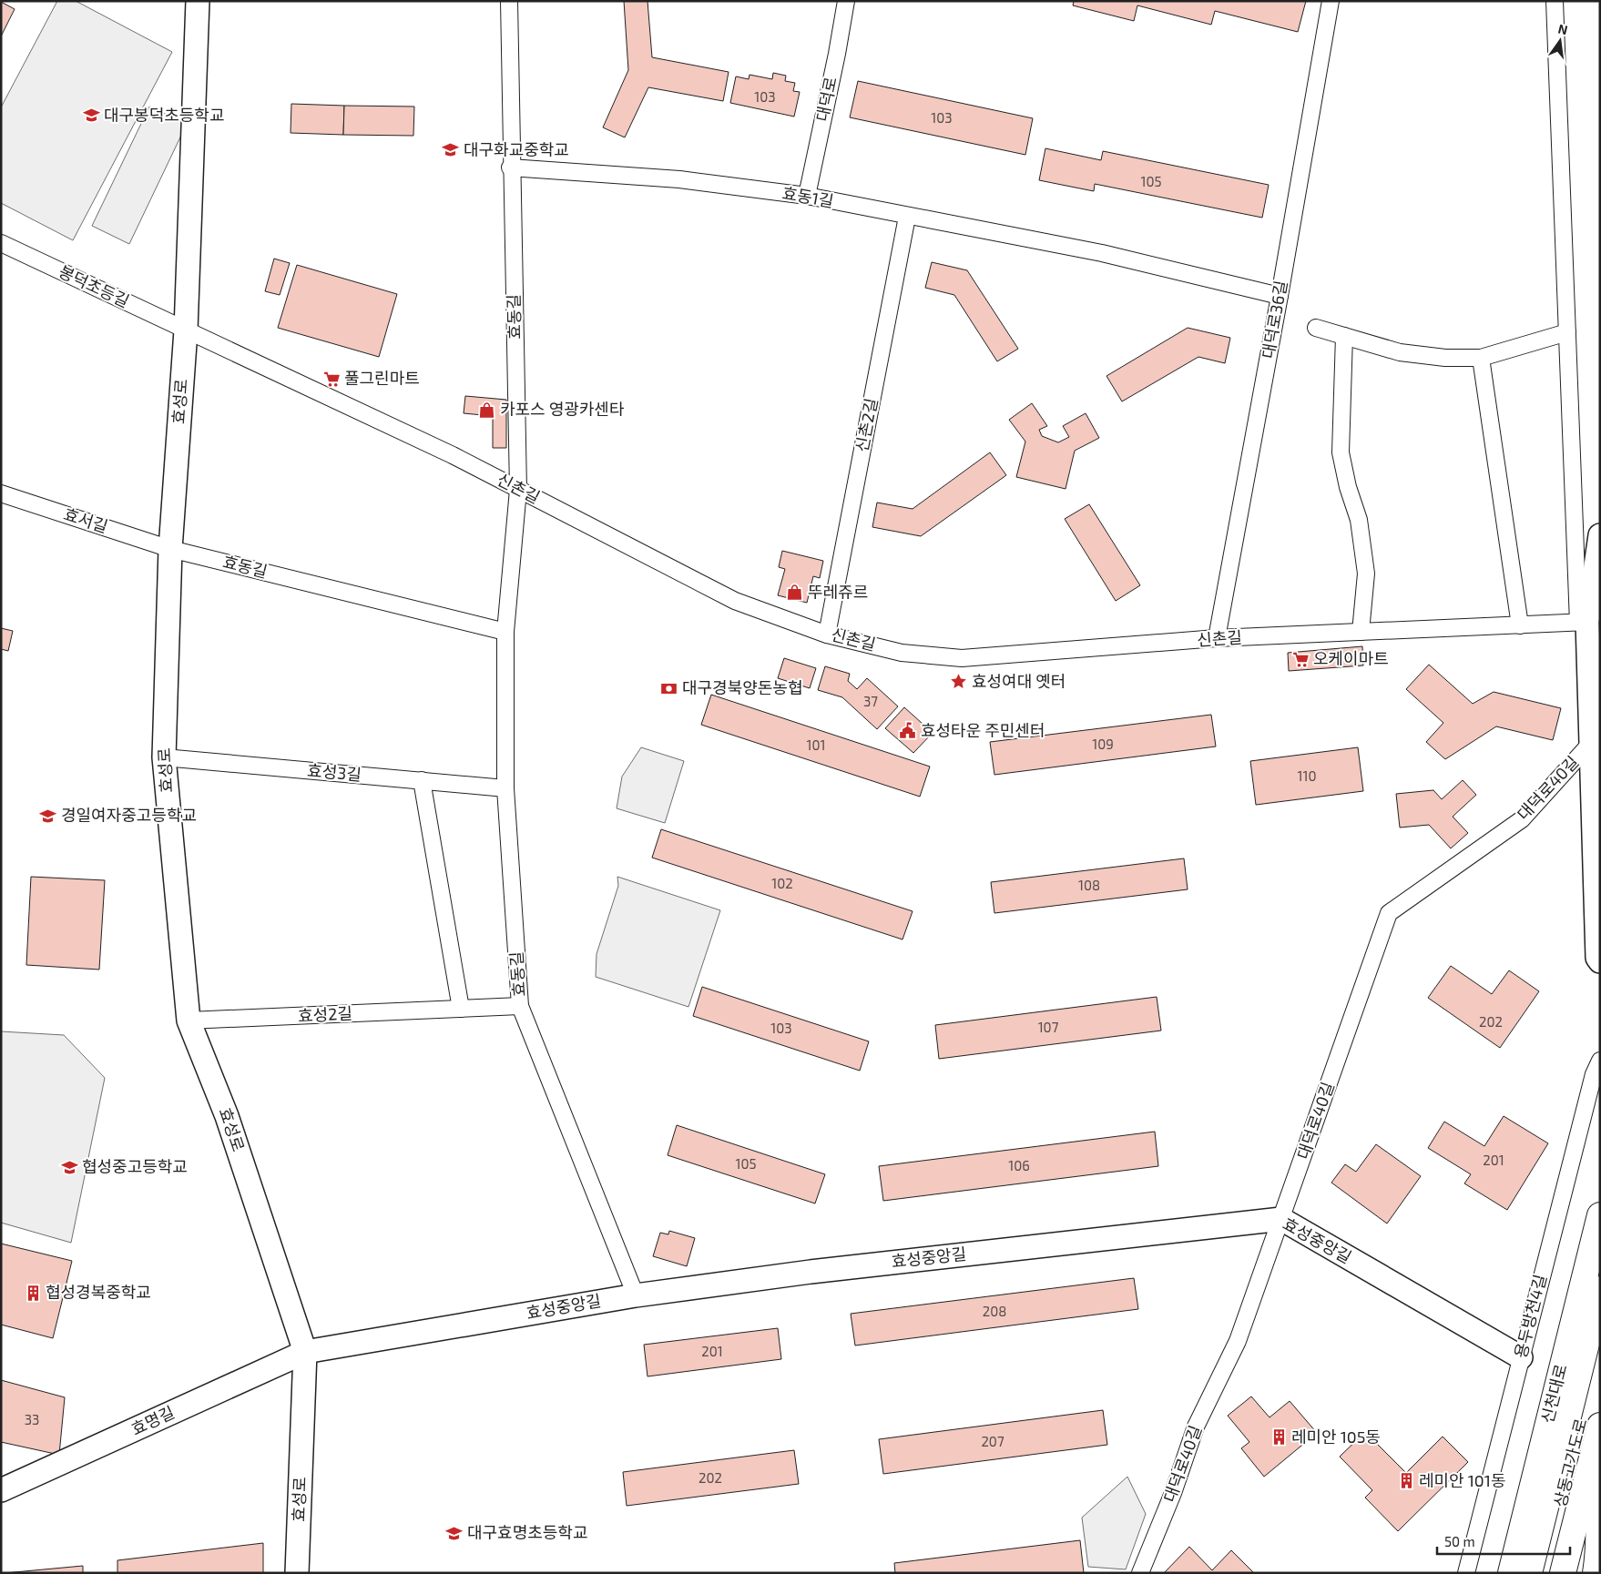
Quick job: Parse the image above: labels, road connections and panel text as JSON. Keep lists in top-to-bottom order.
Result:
{
  "streets": {
    "highway": ["신천대로", "상동고가도로"],
    "street": [
      "대덕로",
      "효동1길",
      "봉덕초등길",
      "효동길",
      "대덕로36길",
      "효성로",
      "신촌2길",
      "신촌길",
      "효서길",
      "효성3길",
      "대덕로40길",
      "효성2길",
      "효성중앙길",
      "용두방천4길",
      "효명길"
    ]
  },
  "crossings": [
    ["대덕로", "효동1길"],
    ["효동1길", "효동길"],
    ["효동1길", "대덕로36길"],
    ["효동1길", "신촌2길"],
    ["봉덕초등길", "효성로"],
    ["봉덕초등길", "신촌길"],
    ["효동길", "효성로"],
    ["효동길", "신촌길"],
    ["효동길", "효서길"],
    ["효동길", "효성3길"],
    ["효동길", "효성2길"],
    ["효동길", "효성중앙길"],
    ["대덕로36길", "신촌길"],
    ["효성로", "신촌길"],
    ["효성로", "효서길"],
    ["효성로", "효성3길"],
    ["효성로", "효성2길"],
    ["효성로", "효성중앙길"],
    ["효성로", "효명길"],
    ["신촌2길", "신촌길"],
    ["대덕로40길", "효성중앙길"],
    ["효성중앙길", "용두방천4길"],
    ["효성중앙길", "효명길"]
  ],
  "places": {
    "school or university": [
      "대구봉덕초등학교",
      "대구화교중학교",
      "경일여자중고등학교",
      "협성중고등학교",
      "대구효명초등학교"
    ],
    "supermarket": ["풀그린마트", "오케이마트"],
    "shop": ["카포스 영광카센타", "뚜레쥬르"],
    "place": ["효성여대 옛터"],
    "bank": ["대구경북양돈농협"],
    "public building": ["효성타운 주민센터"],
    "building": ["협성경복중학교", "레미안 105동", "레미안 101동"]
  },
  "house_numbers": [
    "103",
    "103",
    "105",
    "37",
    "109",
    "101",
    "110",
    "102",
    "108",
    "202",
    "107",
    "103",
    "201",
    "105",
    "106",
    "208",
    "201",
    "33",
    "207",
    "202"
  ],
  "scale_bar": "50 m",
  "north": "top"
}
